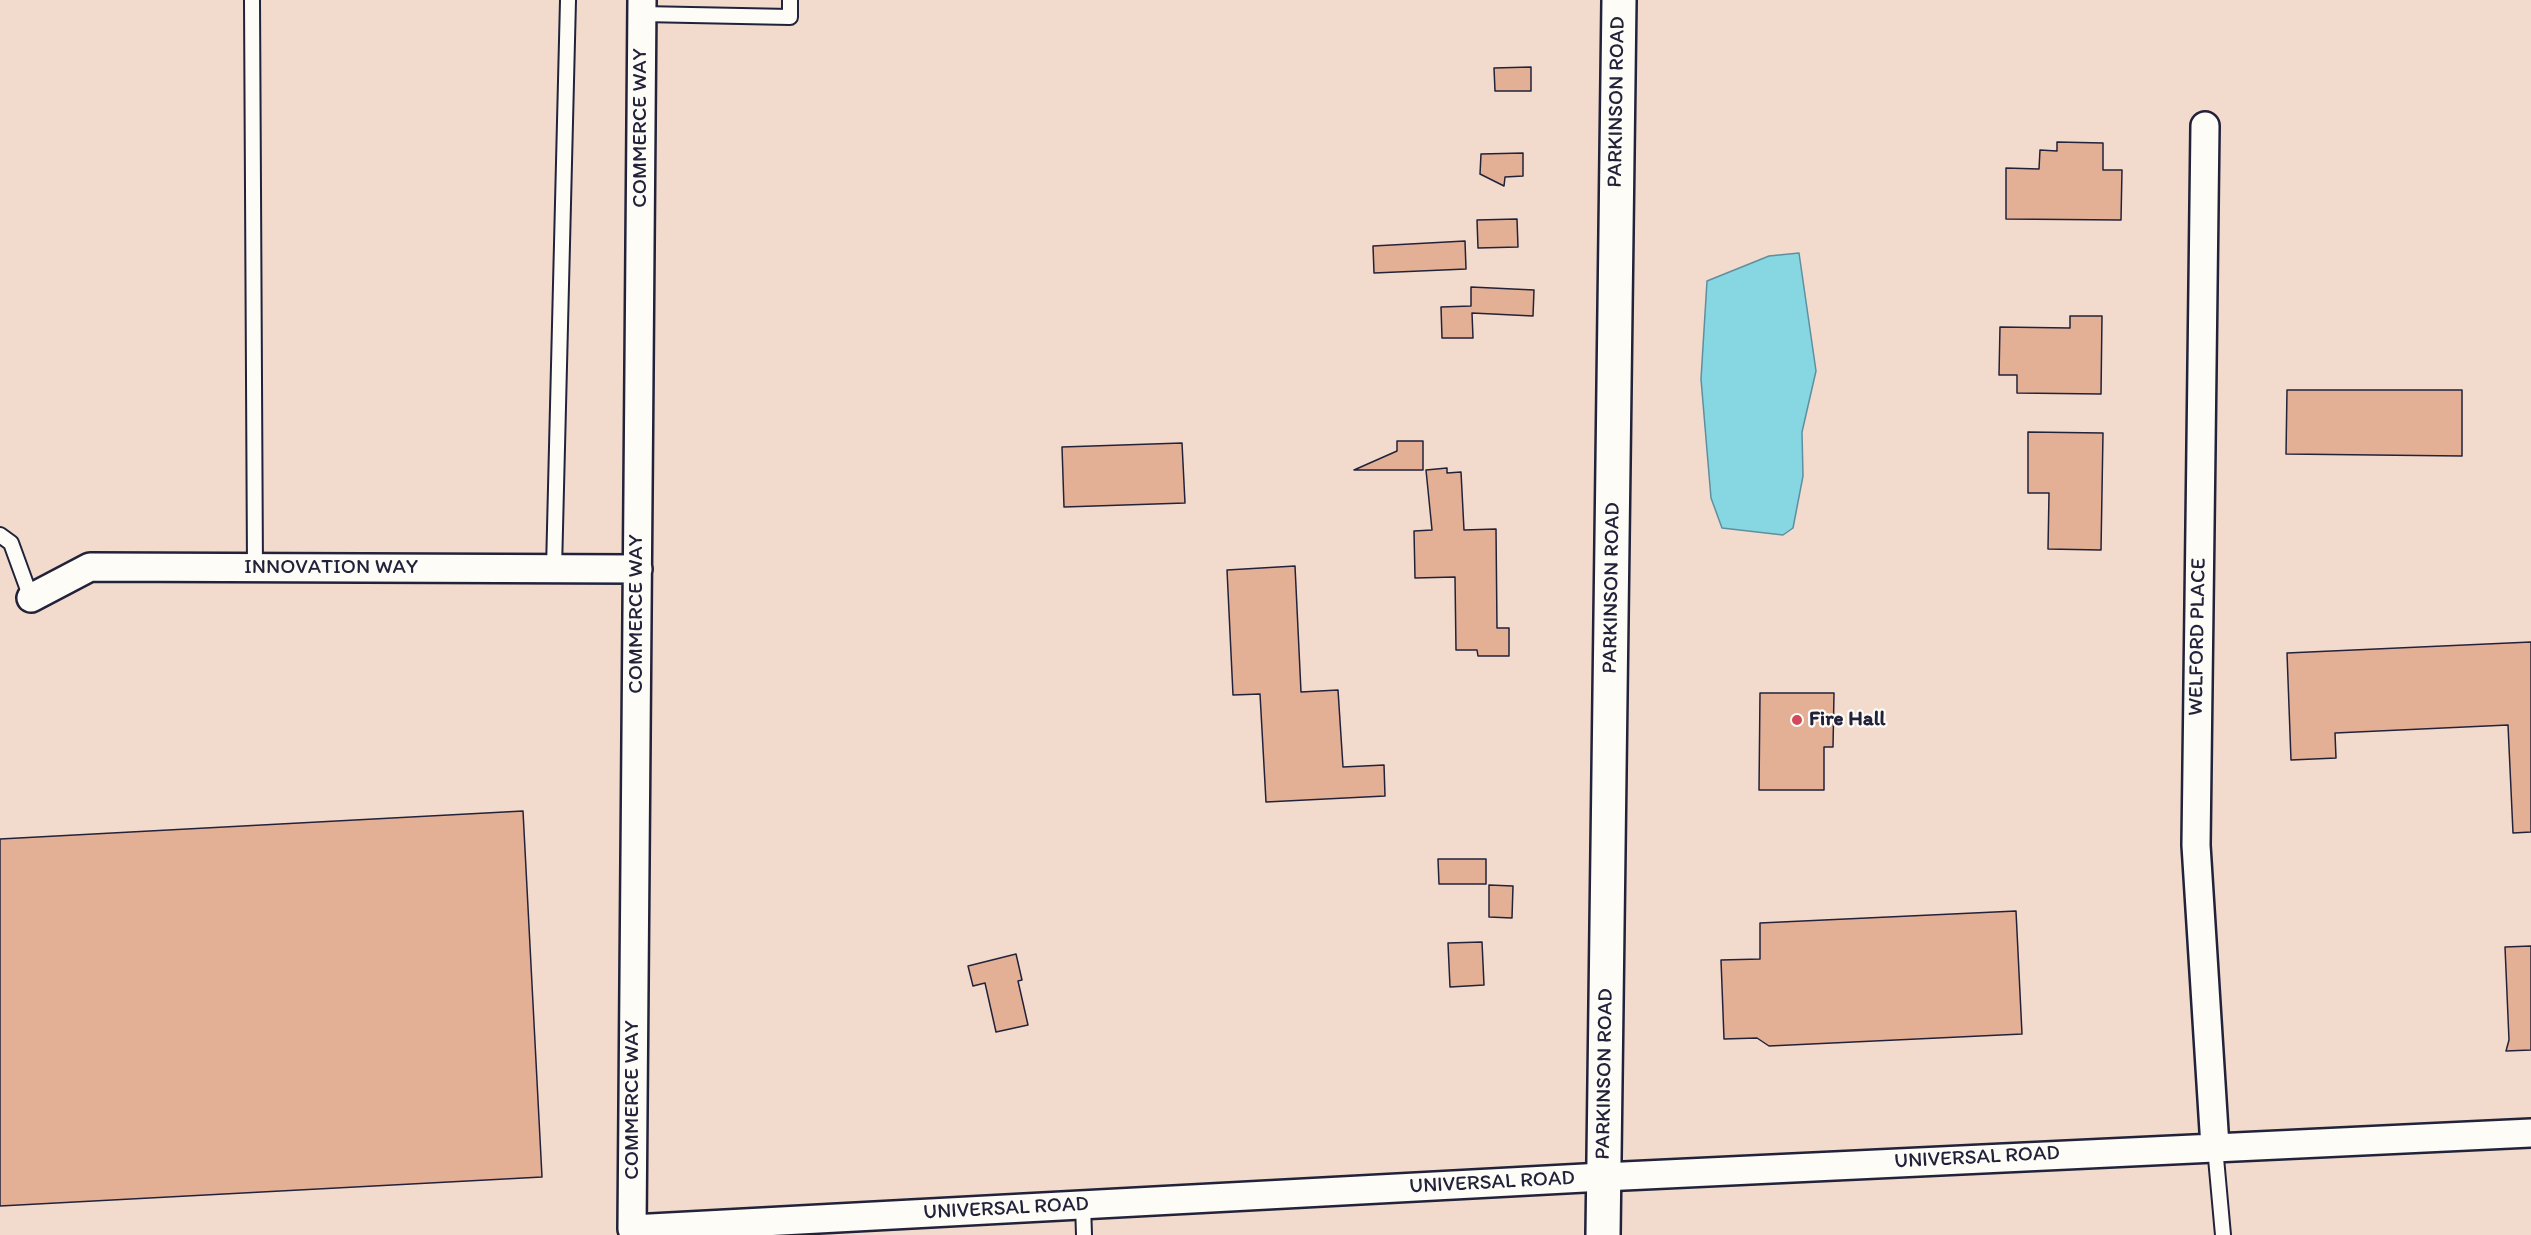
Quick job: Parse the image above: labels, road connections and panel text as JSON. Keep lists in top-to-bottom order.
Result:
{
  "streets": {
    "main road": ["PARKINSON ROAD"],
    "street": [
      "COMMERCE WAY",
      "INNOVATION WAY",
      "WELFORD PLACE",
      "UNIVERSAL ROAD"
    ]
  },
  "crossings": [
    ["PARKINSON ROAD", "UNIVERSAL ROAD"],
    ["COMMERCE WAY", "INNOVATION WAY"],
    ["COMMERCE WAY", "UNIVERSAL ROAD"],
    ["WELFORD PLACE", "UNIVERSAL ROAD"]
  ],
  "places": ["Fire Hall"]
}
